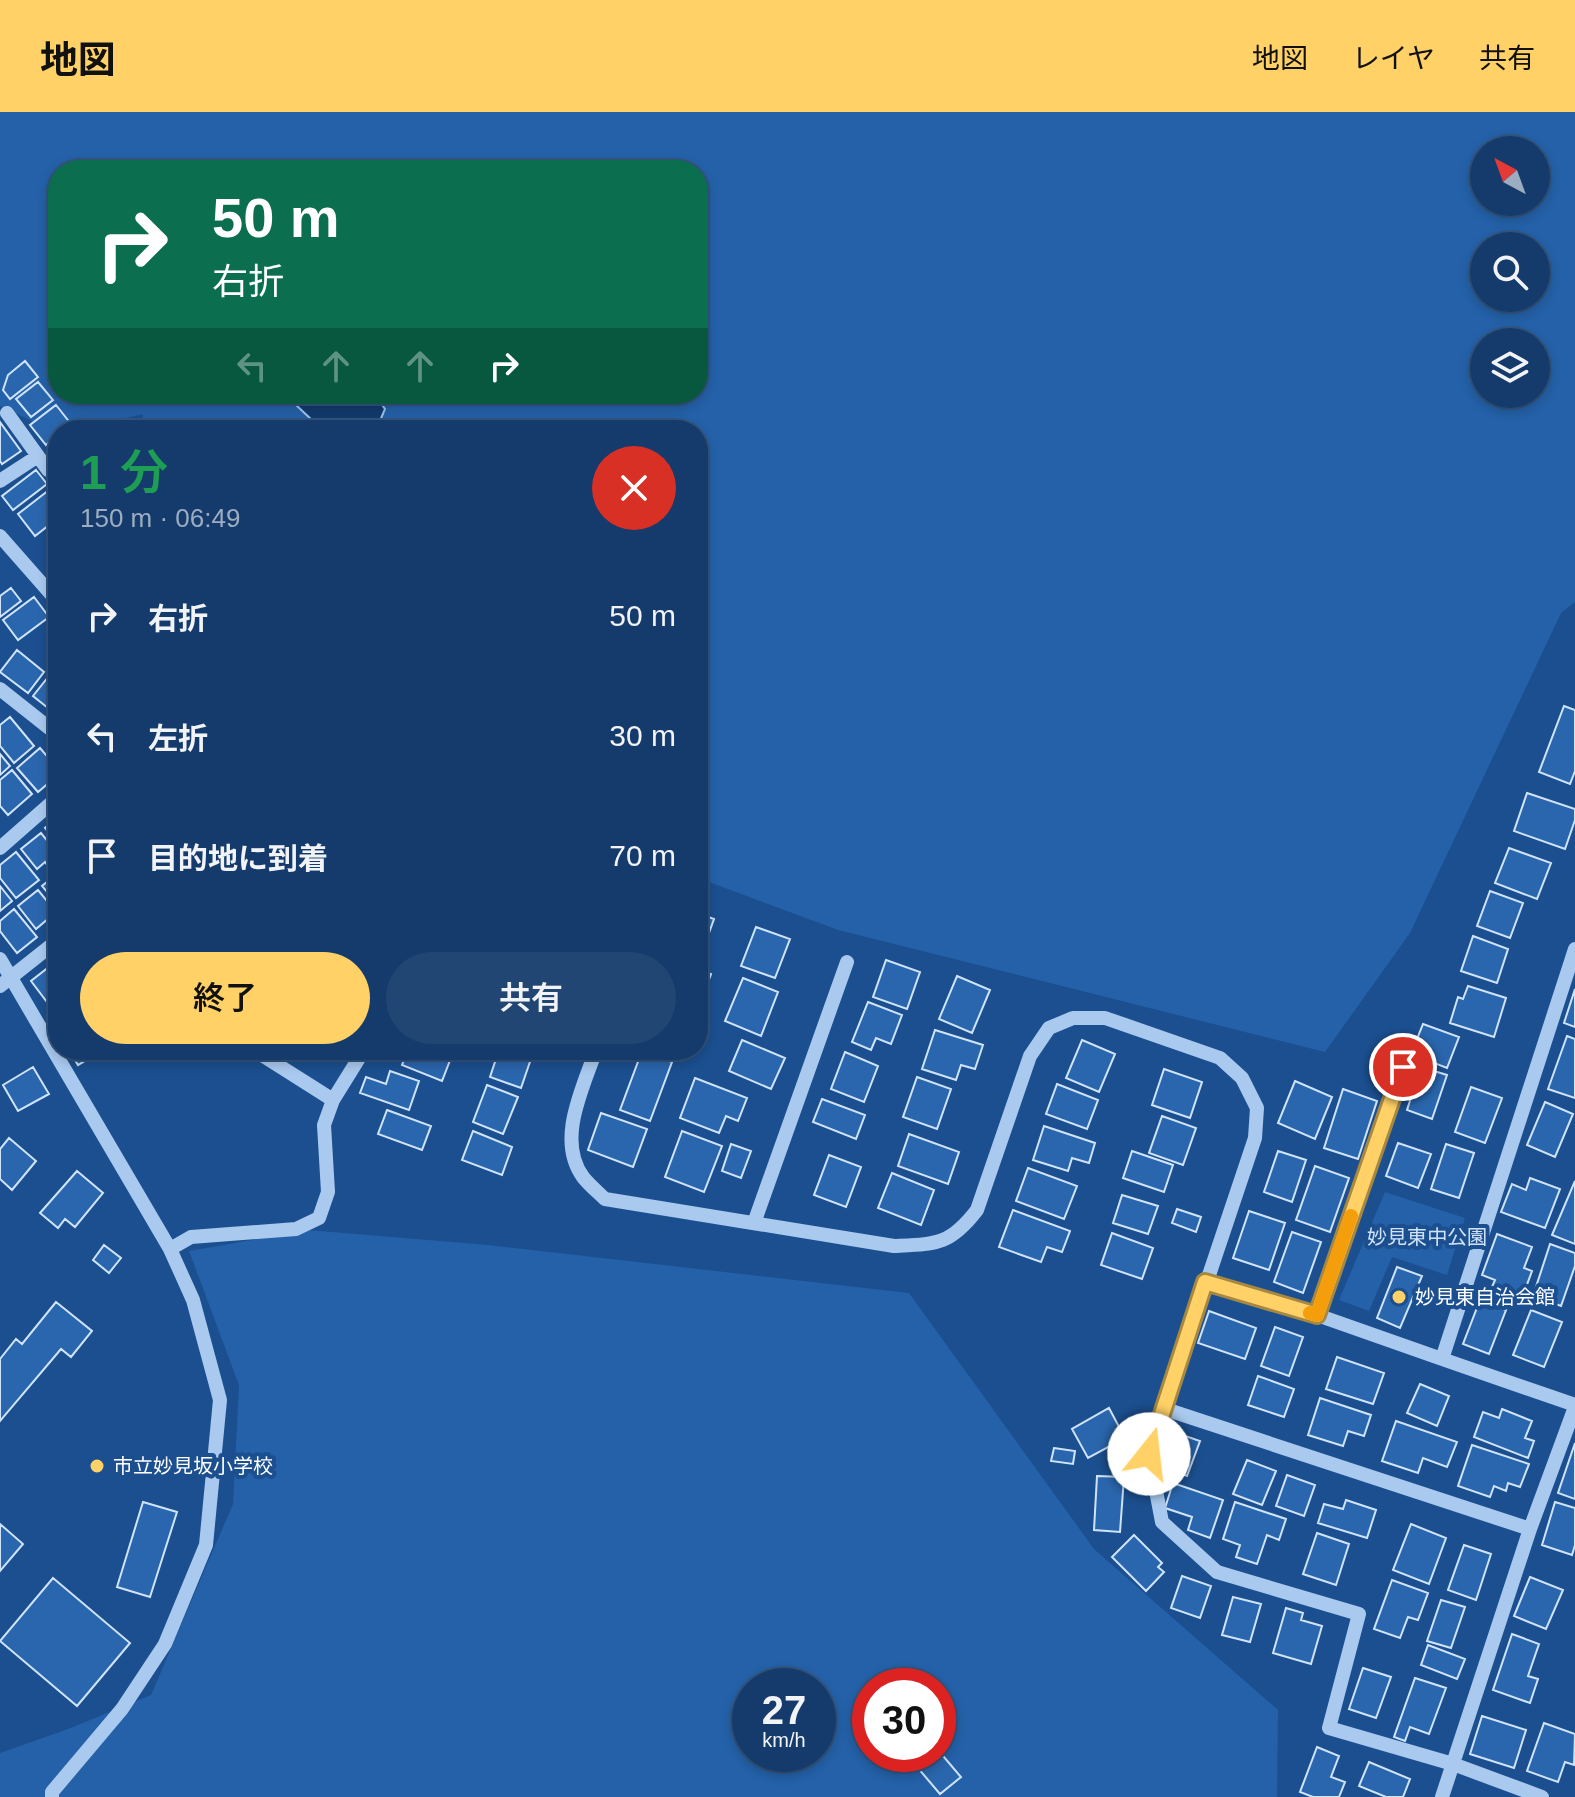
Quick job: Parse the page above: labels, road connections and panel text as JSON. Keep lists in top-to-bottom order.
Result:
{
  "parks": ["妙見東中公園"],
  "places": ["妙見東自治会館", "市立妙見坂小学校"],
  "north": "top left",
  "page": {
    "header": "地図",
    "nav": ["地図", "レイヤ", "共有"],
    "turn": ["50 m", "右折"],
    "heading": ["1 分", "150 m · 06:49"],
    "list": [
      {
        "name": "右折",
        "value": "50 m"
      },
      {
        "name": "左折",
        "value": "30 m"
      },
      {
        "name": "目的地に到着",
        "value": "70 m"
      }
    ],
    "buttons": ["終了", "共有"],
    "speed": "27 km/h",
    "limit": "30"
  }
}
